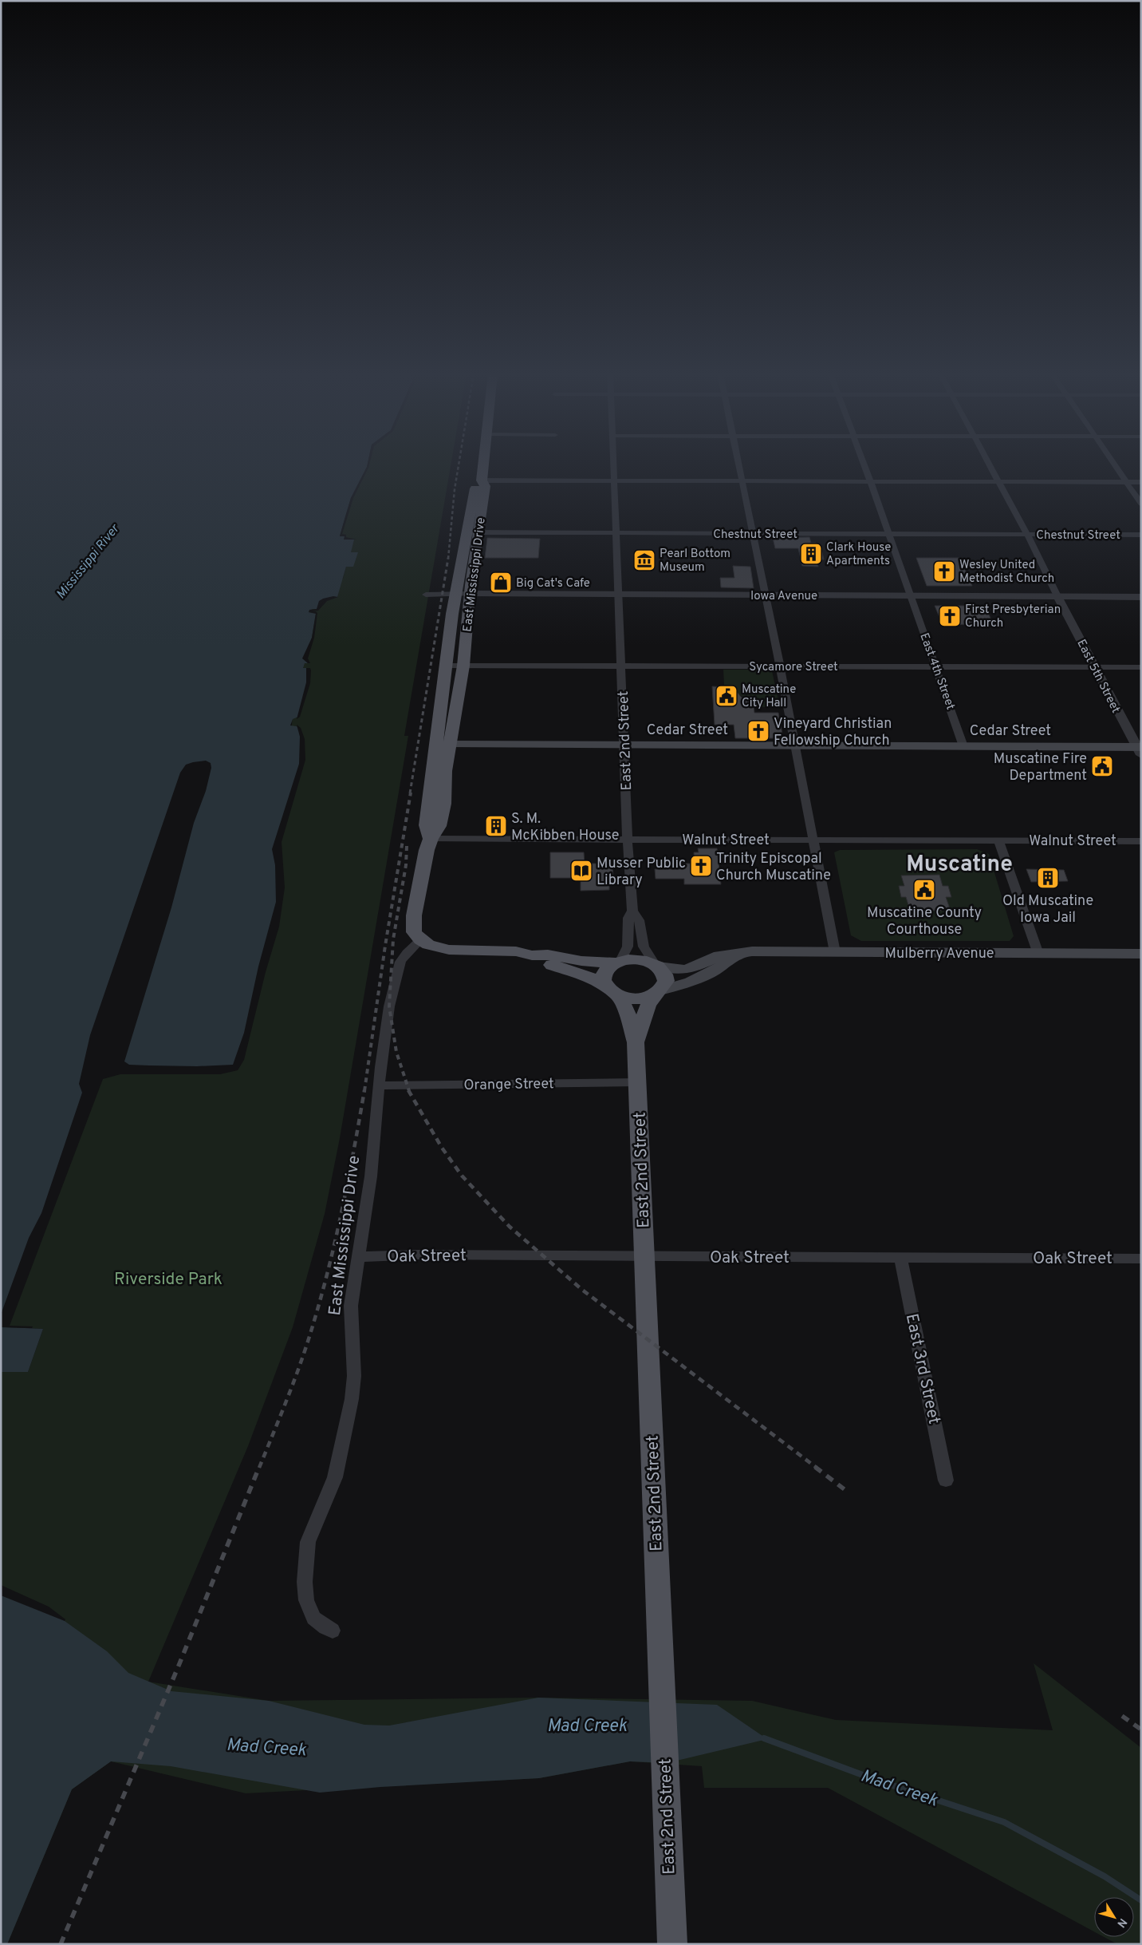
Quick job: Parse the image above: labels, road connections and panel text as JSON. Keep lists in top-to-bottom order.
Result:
{
  "streets": {
    "main road": [
      "East Mississippi Drive",
      "Cedar Street",
      "East 2nd Street",
      "Mulberry Avenue"
    ],
    "street": [
      "Chestnut Street",
      "Iowa Avenue",
      "Sycamore Street",
      "East 4th Street",
      "East 5th Street",
      "Walnut Street",
      "Orange Street",
      "Oak Street",
      "East 3rd Street"
    ]
  },
  "crossings": [
    ["Chestnut Street", "East Mississippi Drive"],
    ["Chestnut Street", "East 4th Street"],
    ["Chestnut Street", "East 2nd Street"],
    ["East Mississippi Drive", "Iowa Avenue"],
    ["East Mississippi Drive", "Sycamore Street"],
    ["East Mississippi Drive", "Cedar Street"],
    ["East Mississippi Drive", "Walnut Street"],
    ["East Mississippi Drive", "Orange Street"],
    ["East Mississippi Drive", "Oak Street"],
    ["Iowa Avenue", "East 4th Street"],
    ["Iowa Avenue", "East 5th Street"],
    ["Iowa Avenue", "East 2nd Street"],
    ["Sycamore Street", "East 4th Street"],
    ["Sycamore Street", "East 5th Street"],
    ["Sycamore Street", "East 2nd Street"],
    ["East 4th Street", "Cedar Street"],
    ["East 5th Street", "Cedar Street"],
    ["Cedar Street", "East 2nd Street"],
    ["East 2nd Street", "Walnut Street"],
    ["East 2nd Street", "Mulberry Avenue"],
    ["East 2nd Street", "Orange Street"],
    ["East 2nd Street", "Oak Street"],
    ["Oak Street", "East 3rd Street"]
  ],
  "districts": ["Muscatine"],
  "water": ["Mississippi River", "Mad Creek"],
  "parks": ["Riverside Park"],
  "places": {
    "building": ["Clark House Apartments", "S. M. McKibben House", "Old Muscatine Iowa Jail"],
    "museum": ["Pearl Bottom Museum"],
    "church": [
      "Wesley United Methodist Church",
      "First Presbyterian Church",
      "Vineyard Christian Fellowship Church",
      "Trinity Episcopal Church Muscatine"
    ],
    "shop": ["Big Cat's Cafe"],
    "public building": ["Muscatine City Hall", "Muscatine Fire Department", "Muscatine County Courthouse"],
    "library": ["Musser Public Library"]
  },
  "north": "bottom right"
}
